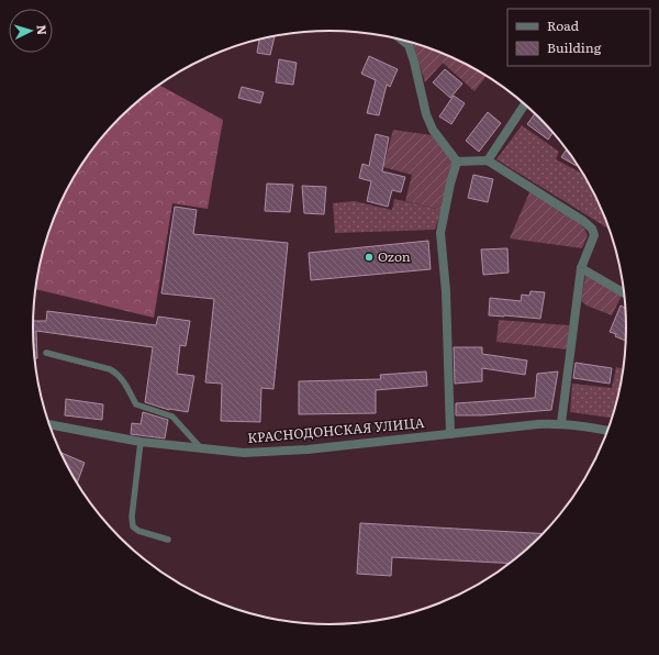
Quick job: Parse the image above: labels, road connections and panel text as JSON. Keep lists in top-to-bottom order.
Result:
{
  "streets": {
    "street": ["КРАСНОДОНСКАЯ УЛИЦА"]
  },
  "places": ["Ozon"],
  "legend": ["Road", "Building"],
  "north": "right"
}
